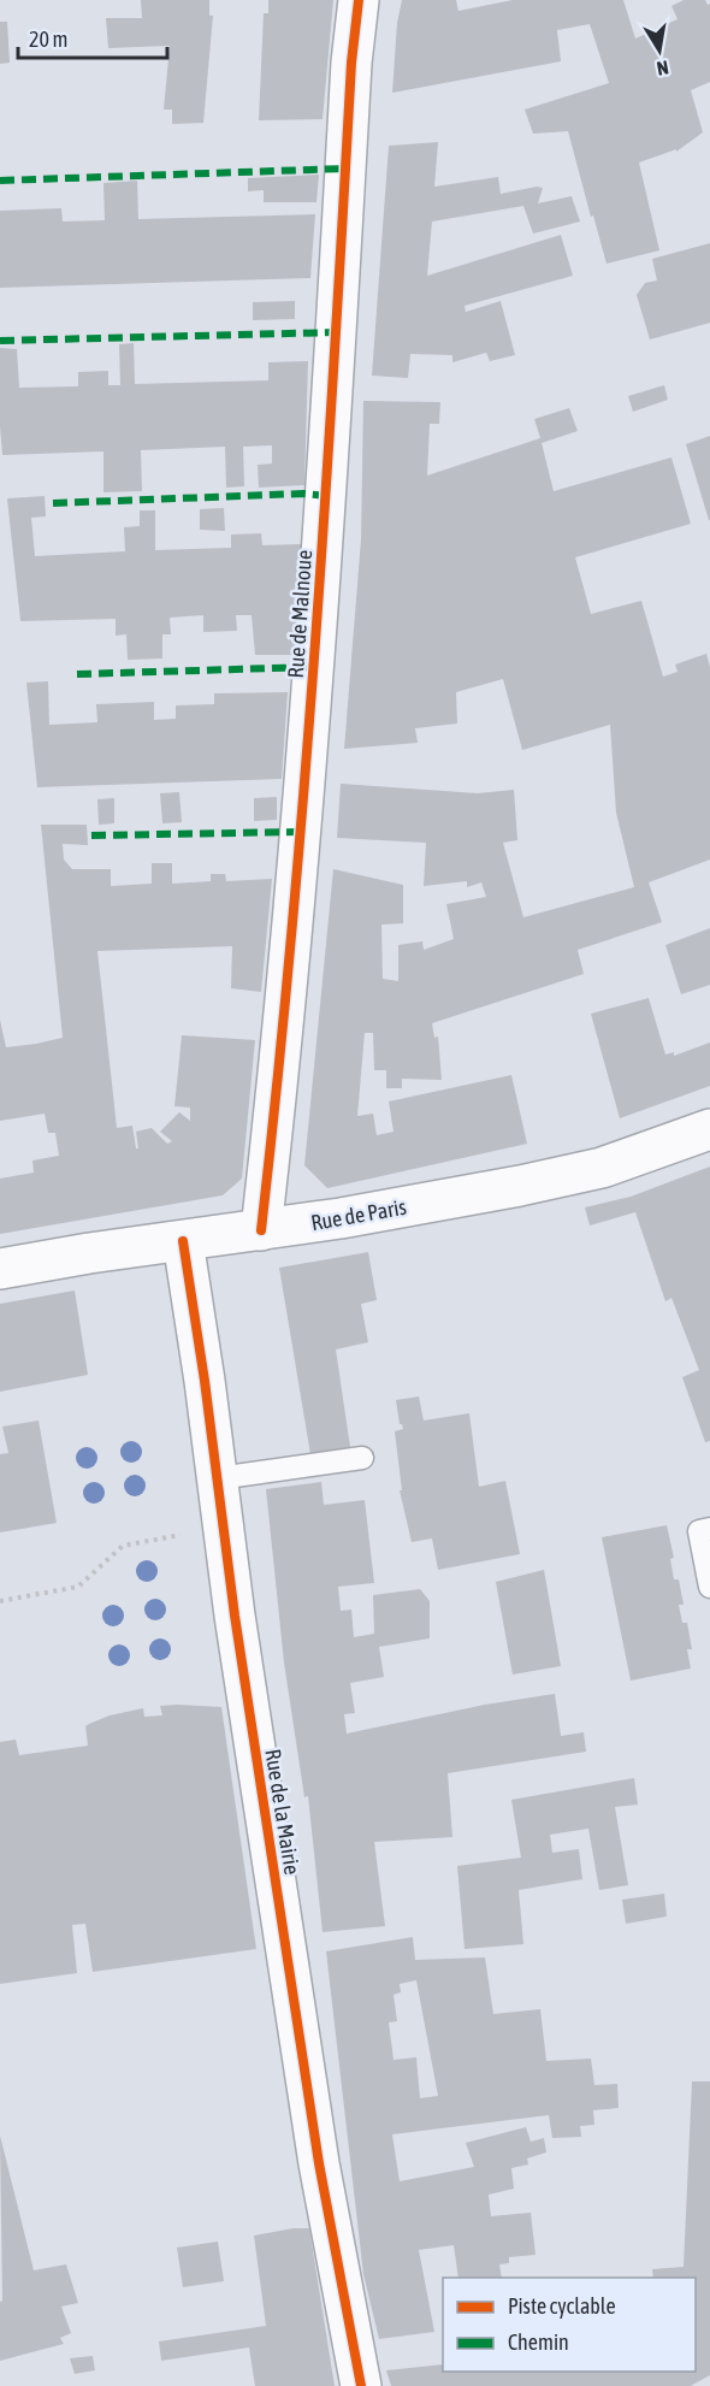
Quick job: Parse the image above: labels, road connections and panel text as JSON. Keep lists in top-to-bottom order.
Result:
{
  "streets": {
    "street": ["Rue de Malnoue", "Rue de Paris", "Rue de la Mairie"]
  },
  "crossings": [
    ["Rue de Malnoue", "Rue de Paris"],
    ["Rue de Paris", "Rue de la Mairie"]
  ],
  "legend": ["Piste cyclable", "Chemin"],
  "scale_bar": "20 m",
  "north": "bottom"
}
